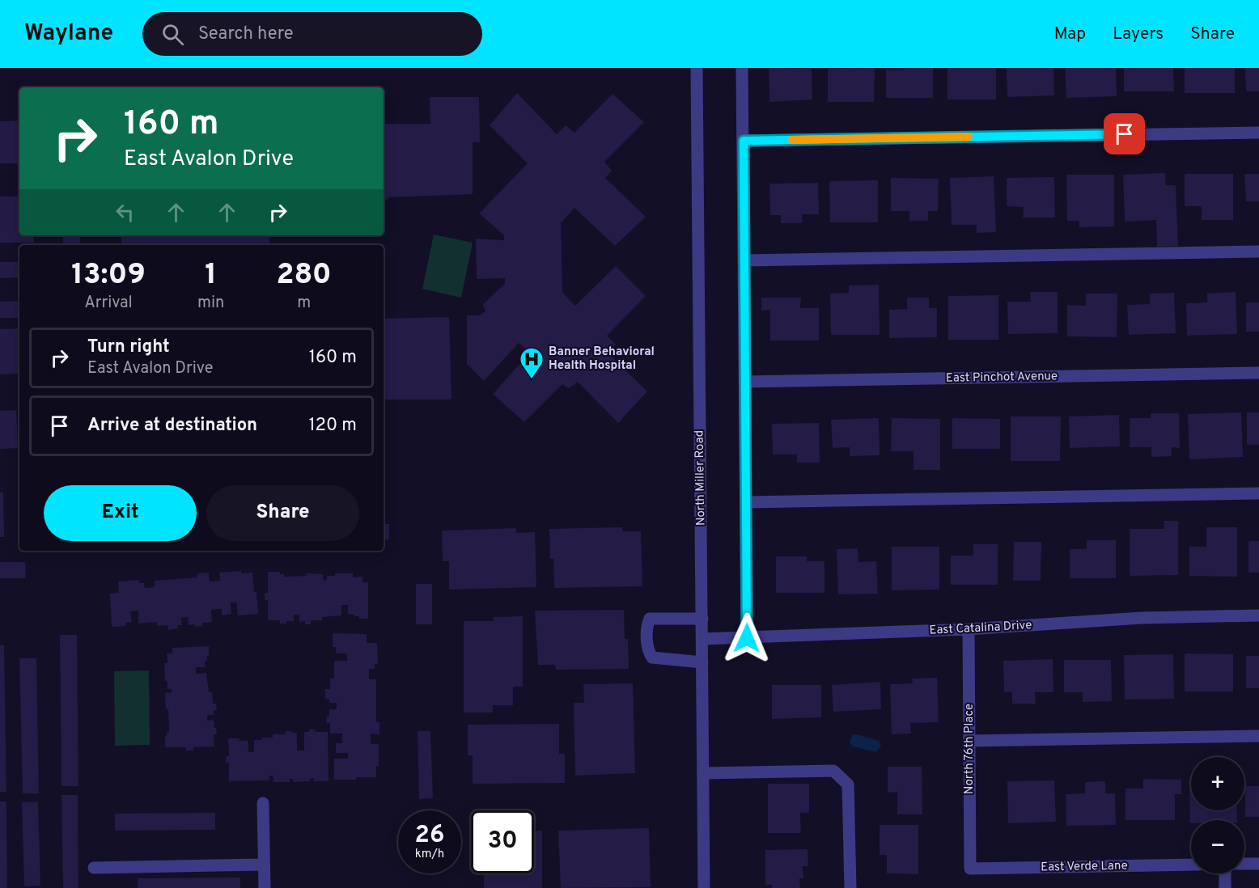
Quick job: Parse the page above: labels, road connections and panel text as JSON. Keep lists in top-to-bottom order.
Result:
{
  "streets": {
    "street": [
      "East Pinchot Avenue",
      "North Miller Road",
      "East Catalina Drive",
      "North 76th Place",
      "East Verde Lane"
    ]
  },
  "crossings": [
    ["North Miller Road", "East Catalina Drive"],
    ["East Catalina Drive", "North 76th Place"],
    ["North 76th Place", "East Verde Lane"]
  ],
  "places": {
    "hospital": ["Banner Behavioral Health Hospital"]
  },
  "page": {
    "header": "Waylane",
    "search": "Search here",
    "nav": ["Map", "Layers", "Share"],
    "turn": ["160 m", "East Avalon Drive"],
    "eta": [
      "13:09",
      "Arrival",
      "1",
      "min",
      "280",
      "m"
    ],
    "list": [
      {
        "name": "Turn right",
        "note": "East Avalon Drive",
        "value": "160 m"
      },
      {
        "name": "Arrive at destination",
        "value": "120 m"
      }
    ],
    "buttons": ["Exit", "Share"],
    "map_buttons": ["+", "−"],
    "speed": "26 km/h",
    "limit": "30"
  }
}
